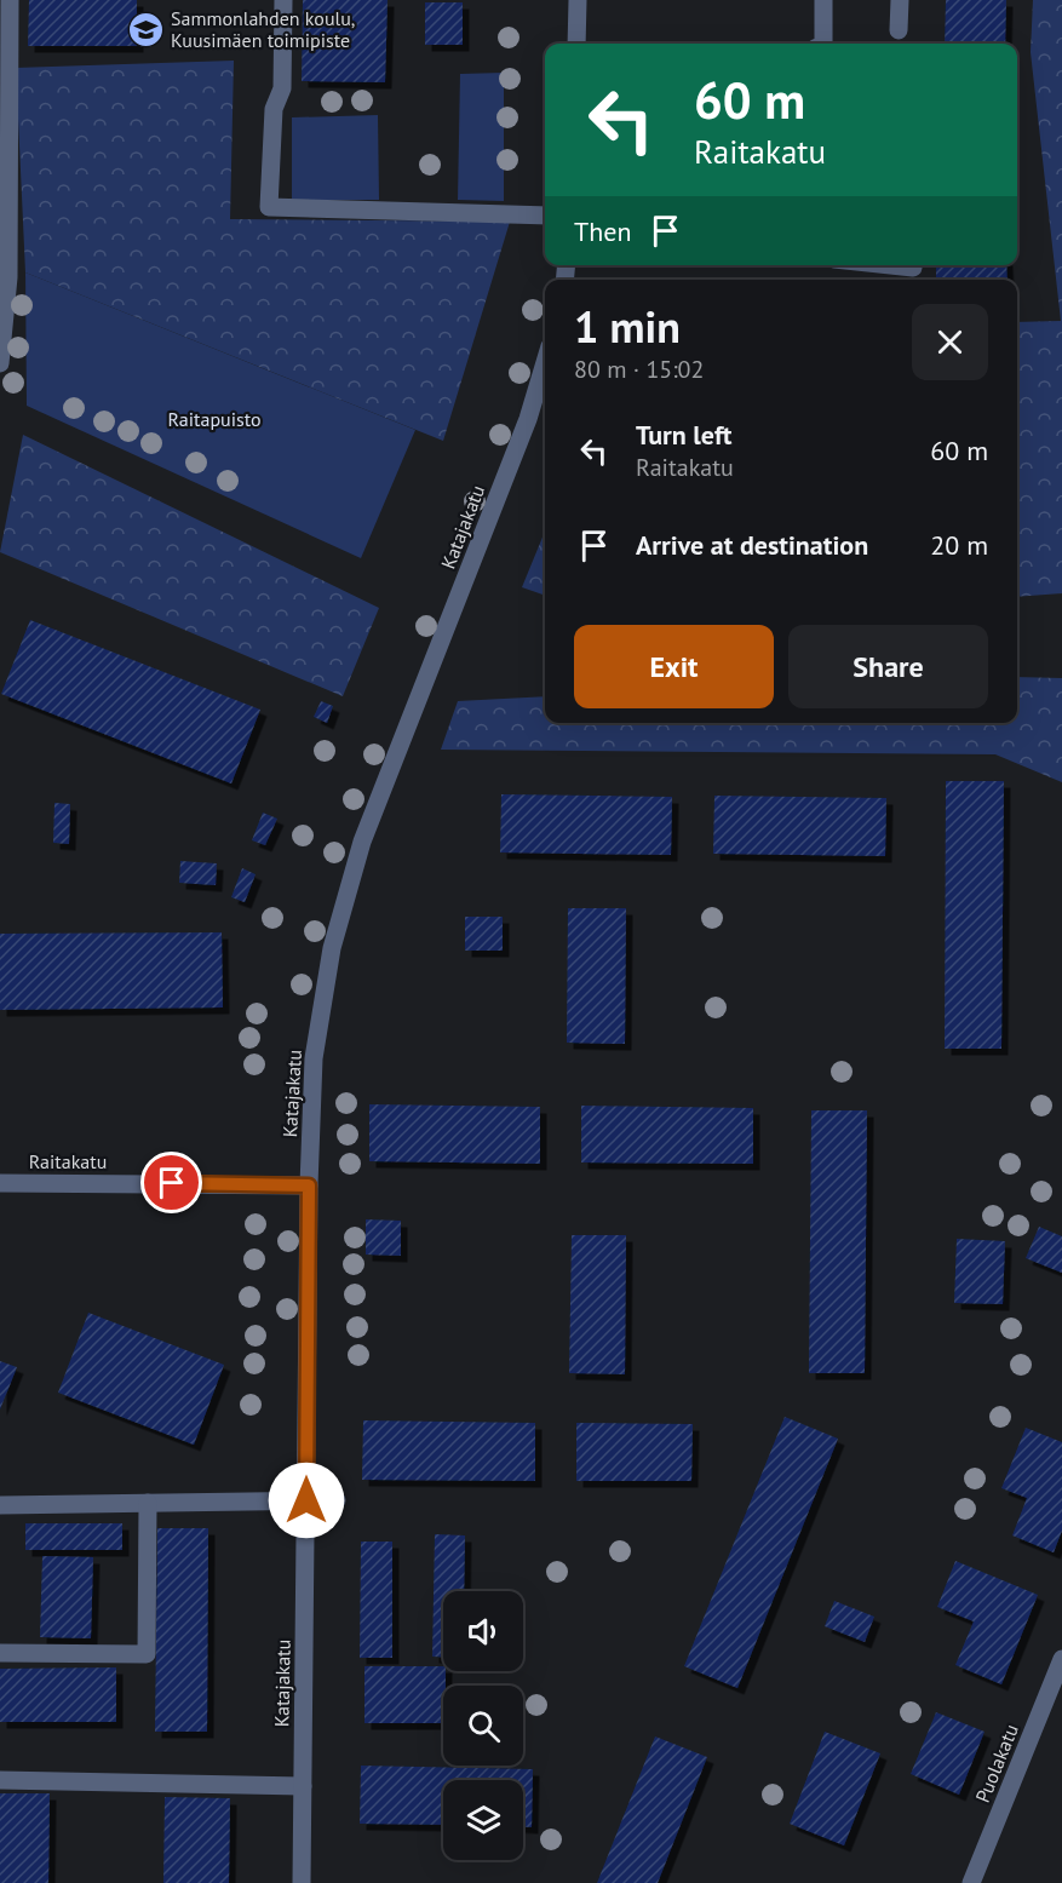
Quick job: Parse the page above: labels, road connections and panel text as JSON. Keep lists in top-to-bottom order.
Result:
{
  "streets": {
    "street": ["Katajakatu", "Raitakatu", "Puolakatu"]
  },
  "crossings": [
    ["Katajakatu", "Raitakatu"]
  ],
  "parks": ["Raitapuisto"],
  "places": {
    "school or university": ["Sammonlahden koulu, Kuusimäen toimipiste"]
  },
  "page": {
    "turn": ["60 m", "Raitakatu"],
    "then": "Then",
    "heading": ["1 min", "80 m · 15:02"],
    "list": [
      {
        "name": "Turn left",
        "note": "Raitakatu",
        "value": "60 m"
      },
      {
        "name": "Arrive at destination",
        "value": "20 m"
      }
    ],
    "buttons": ["Exit", "Share"]
  }
}
